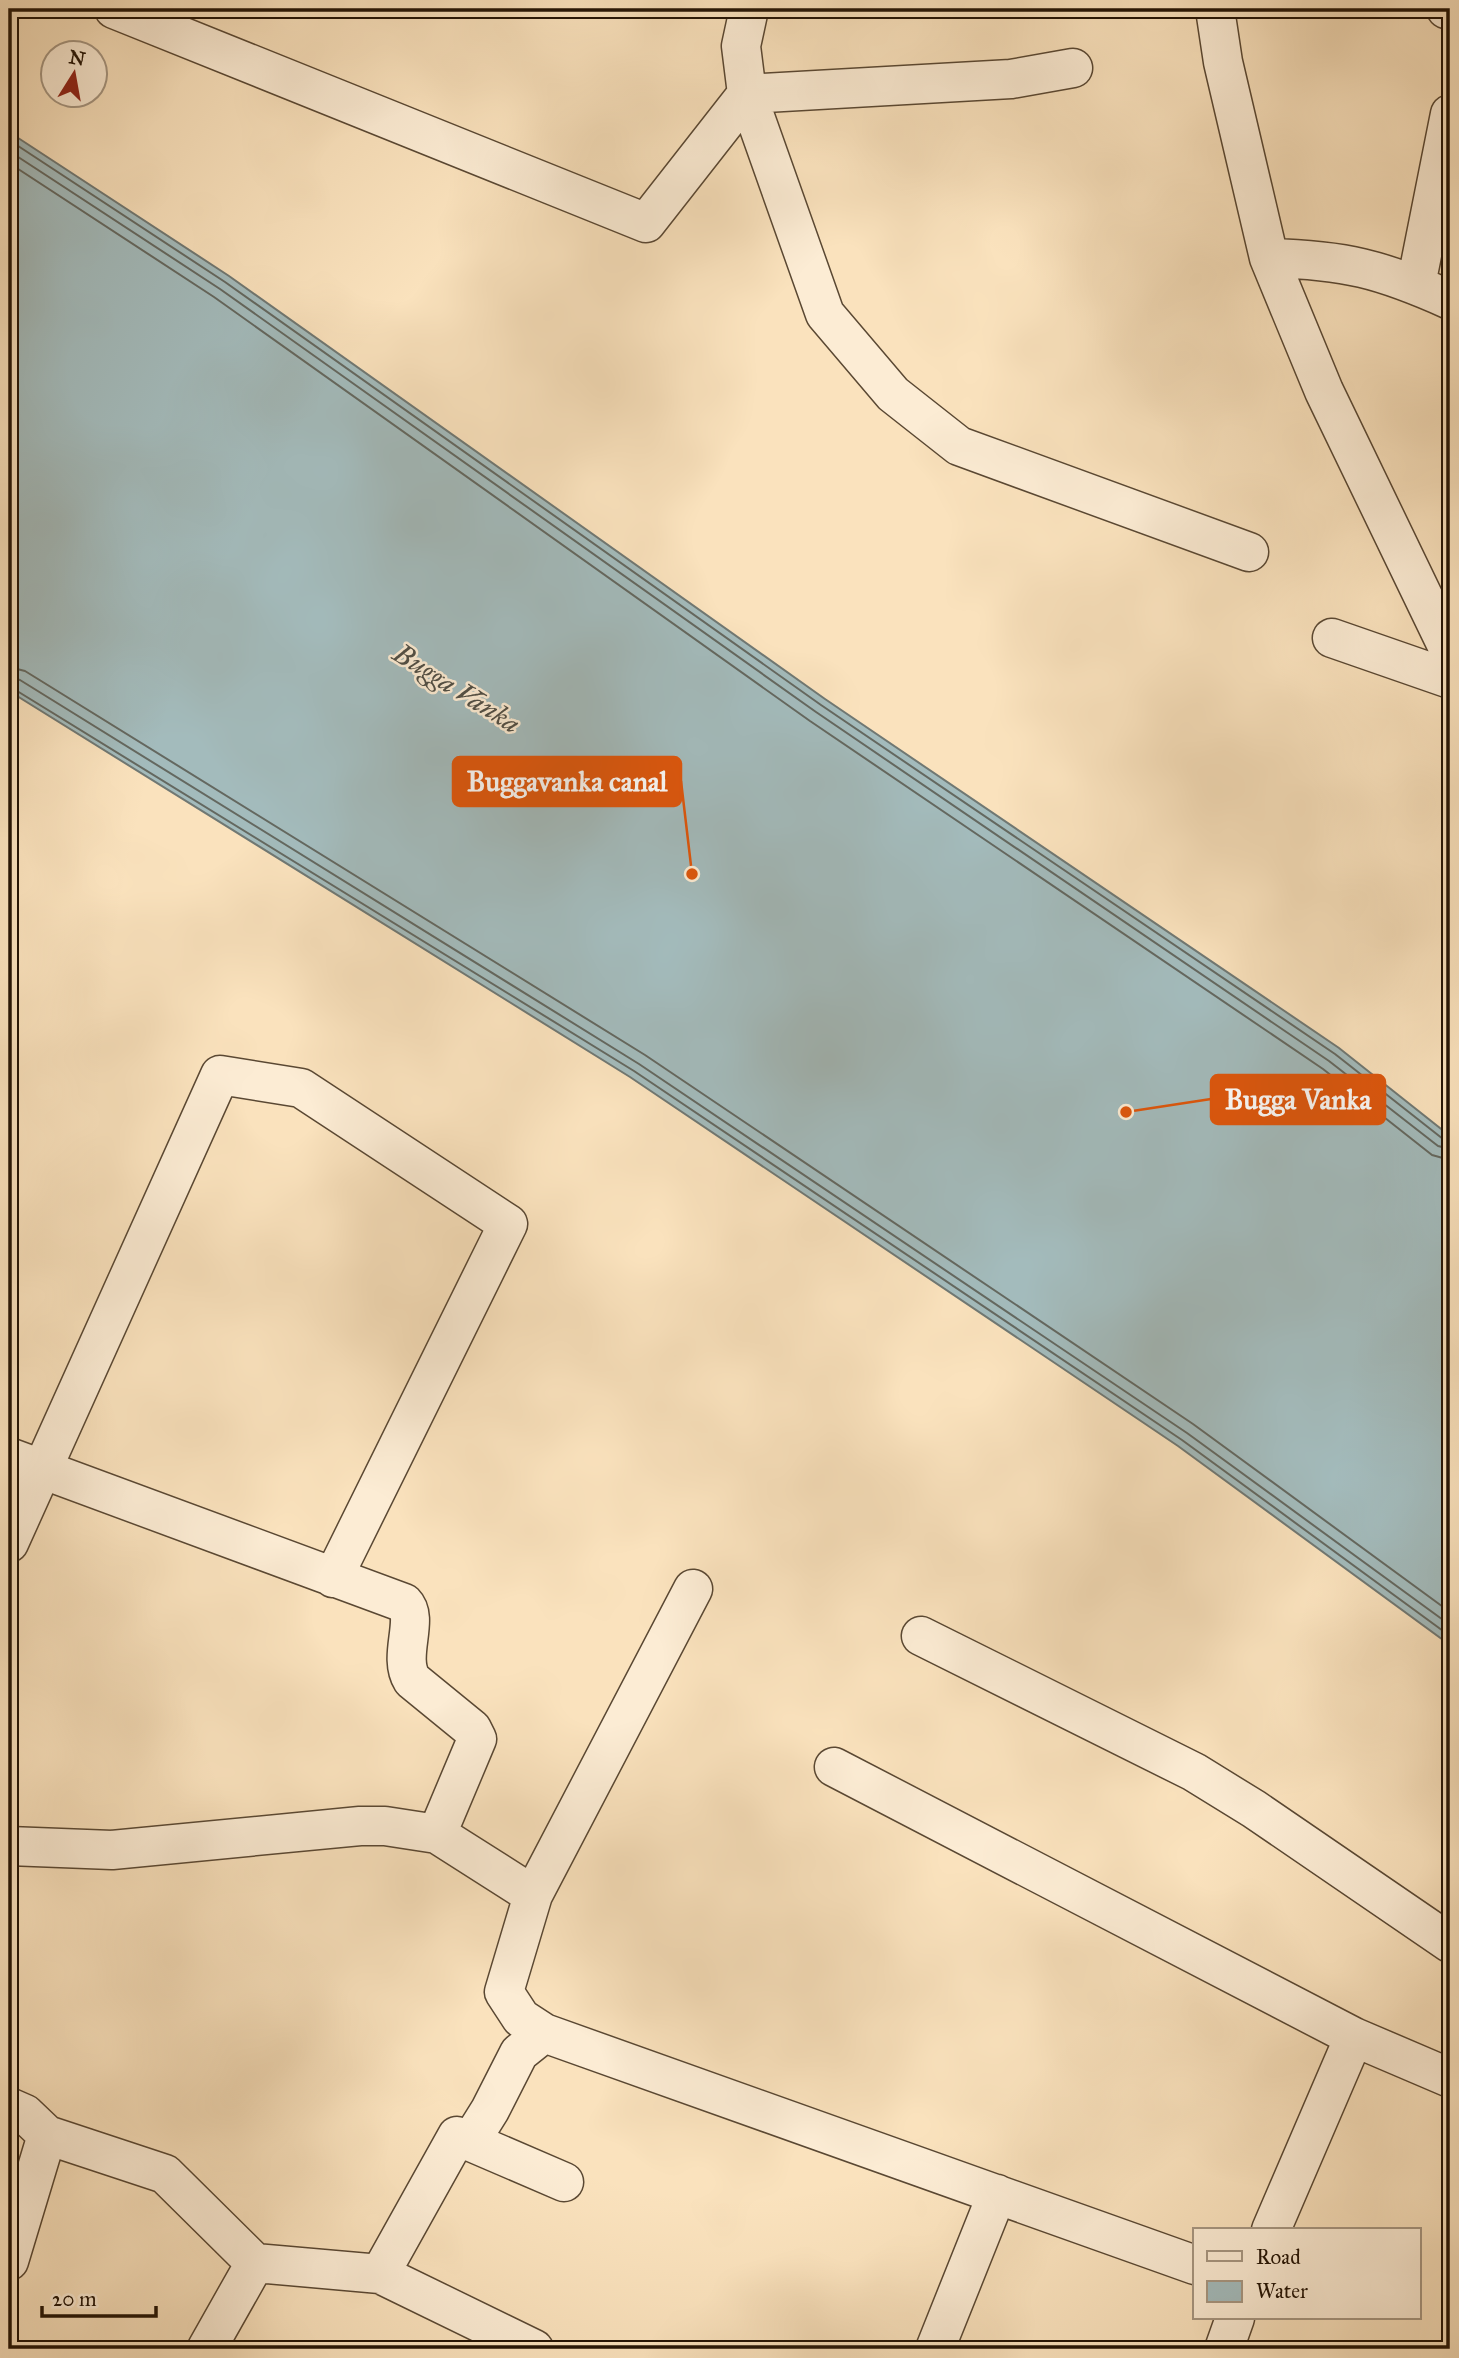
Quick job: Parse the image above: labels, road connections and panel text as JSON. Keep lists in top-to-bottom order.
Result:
{
  "water": ["Bugga Vanka"],
  "places": ["Buggavanka canal", "Bugga Vanka"],
  "legend": ["Road", "Water"],
  "scale_bar": "20 m",
  "north": "top"
}
